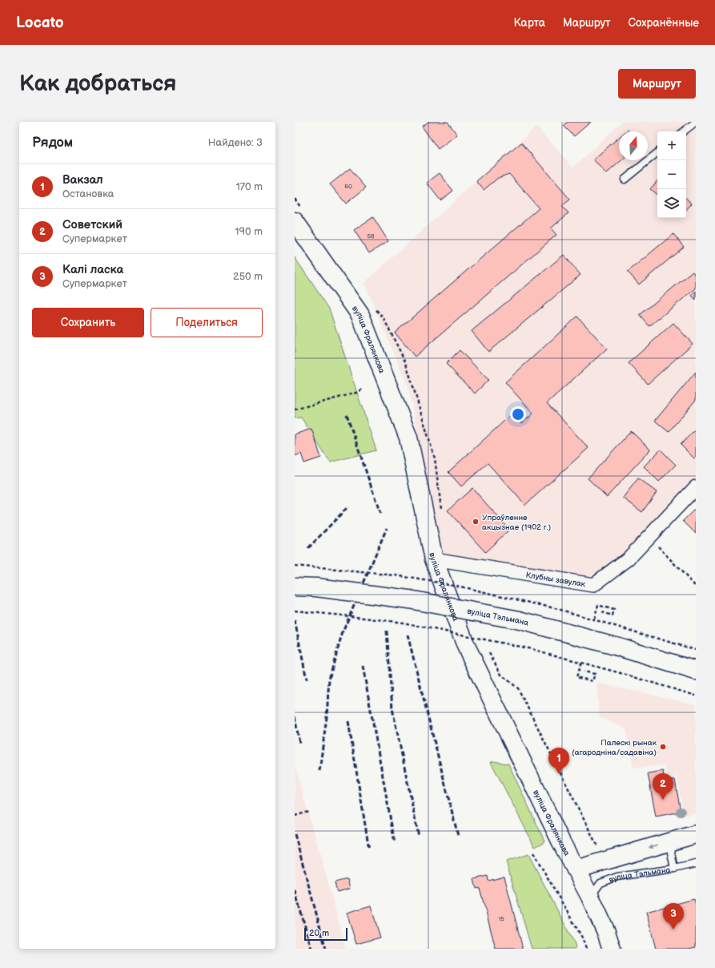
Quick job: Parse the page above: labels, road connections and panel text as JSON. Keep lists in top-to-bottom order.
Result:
{
  "streets": {
    "street": ["вуліца Фралянкова", "Клубны завулак", "вуліца Тэльмана"]
  },
  "crossings": [
    ["вуліца Фралянкова", "Клубны завулак"],
    ["вуліца Фралянкова", "вуліца Тэльмана"]
  ],
  "places": ["Упраўленне акцызнае (1902 г.)", "Палескі рынак (агародніна/садавіна)"],
  "house_numbers": ["60", "58", "15"],
  "scale_bar": "20 m",
  "north": "top",
  "page": {
    "header": "Locato",
    "nav": ["Карта", "Маршрут", "Сохранённые"],
    "buttons": [
      "Маршрут",
      ["Сохранить", "Поделиться"]
    ],
    "title": "Как добраться",
    "heading": ["Рядом", "Найдено: 3"],
    "map_buttons": ["+", "−"],
    "list": [
      {
        "mark": "1",
        "name": "Вакзал",
        "note": "Остановка",
        "value": "170 m"
      },
      {
        "mark": "2",
        "name": "Советский",
        "note": "Супермаркет",
        "value": "190 m"
      },
      {
        "mark": "3",
        "name": "Калі ласка",
        "note": "Супермаркет",
        "value": "250 m"
      }
    ],
    "pins": ["1", "2", "3"],
    "scale": "20 m"
  }
}
